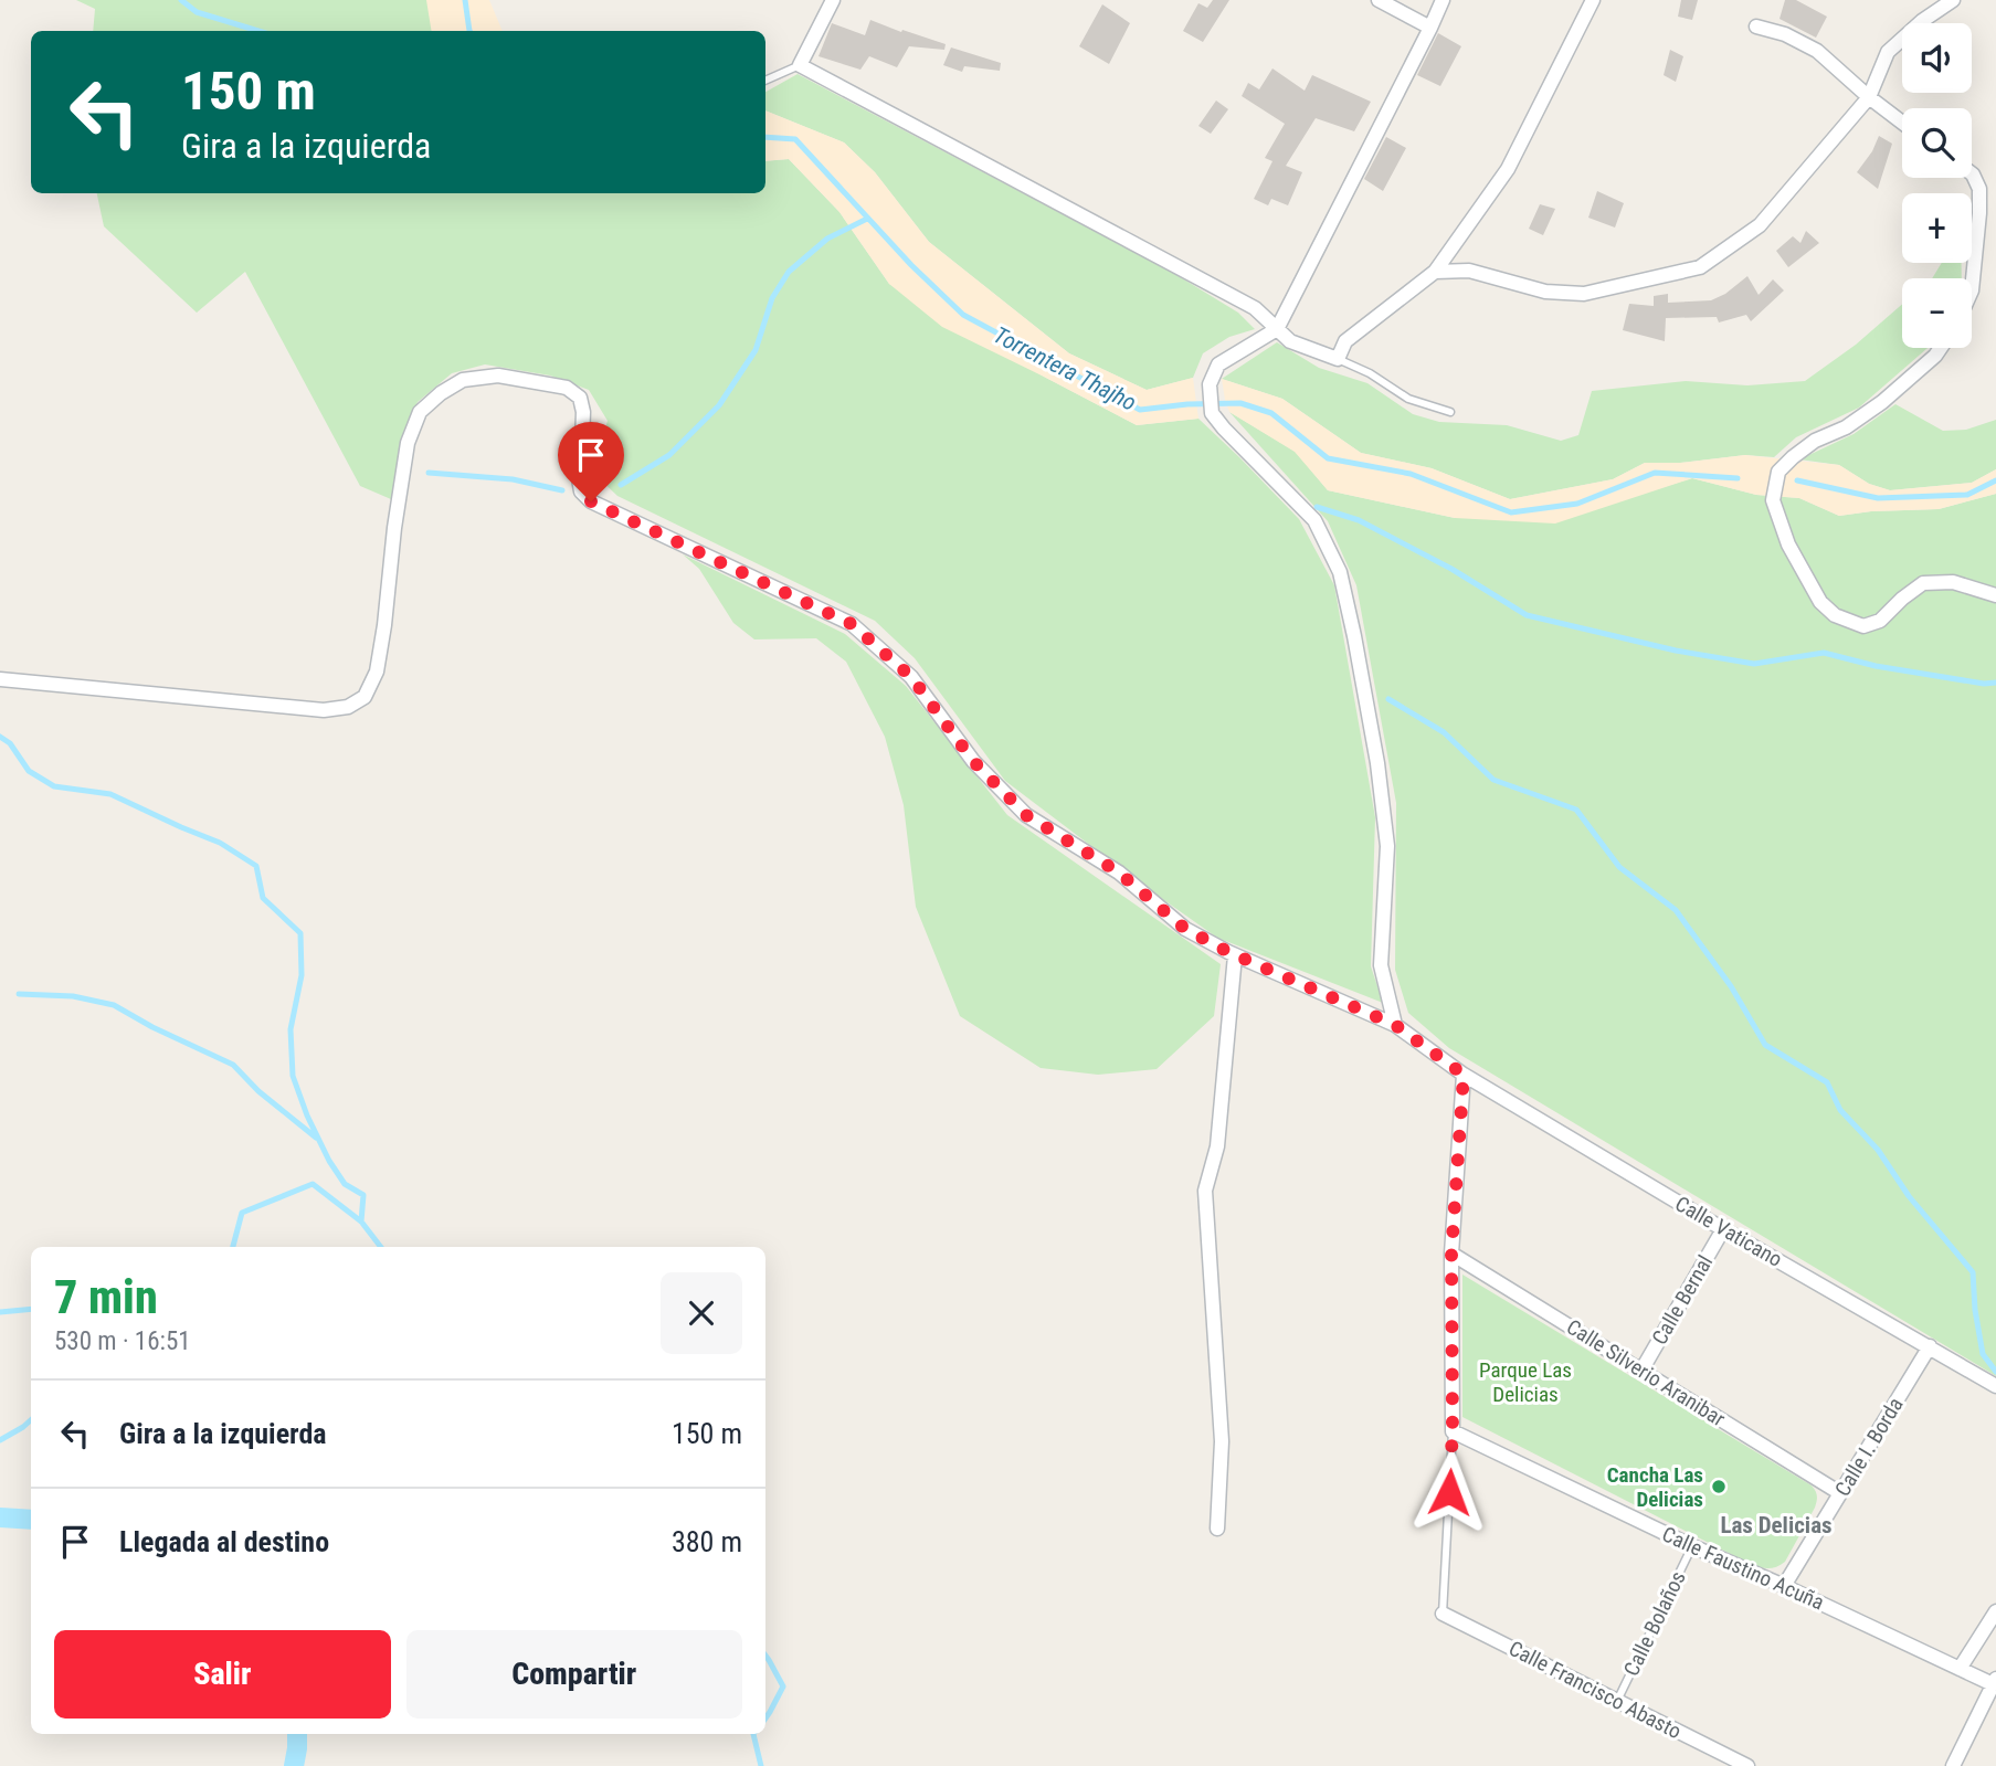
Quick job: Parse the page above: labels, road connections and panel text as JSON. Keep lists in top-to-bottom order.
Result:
{
  "streets": {
    "street": [
      "Calle Vaticano",
      "Calle Bernal",
      "Calle Silverio Aranibar",
      "Calle I. Borda",
      "Calle Faustino Acuña",
      "Calle Francisco Abasto"
    ],
    "lane": ["Calle Bolaños"]
  },
  "crossings": [
    ["Calle Vaticano", "Calle Bernal"],
    ["Calle Vaticano", "Calle I. Borda"],
    ["Calle Bernal", "Calle Silverio Aranibar"],
    ["Calle Silverio Aranibar", "Calle I. Borda"],
    ["Calle I. Borda", "Calle Faustino Acuña"],
    ["Calle Faustino Acuña", "Calle Bolaños"],
    ["Calle Bolaños", "Calle Francisco Abasto"]
  ],
  "districts": ["Las Delicias"],
  "water": ["Torrentera Thajho"],
  "parks": ["Parque Las Delicias"],
  "places": ["Cancha Las Delicias"],
  "page": {
    "map_buttons": ["+", "−"],
    "turn": ["150 m", "Gira a la izquierda"],
    "heading": ["7 min", "530 m · 16:51"],
    "list": [
      {
        "name": "Gira a la izquierda",
        "value": "150 m"
      },
      {
        "name": "Llegada al destino",
        "value": "380 m"
      }
    ],
    "buttons": ["Salir", "Compartir"]
  }
}
